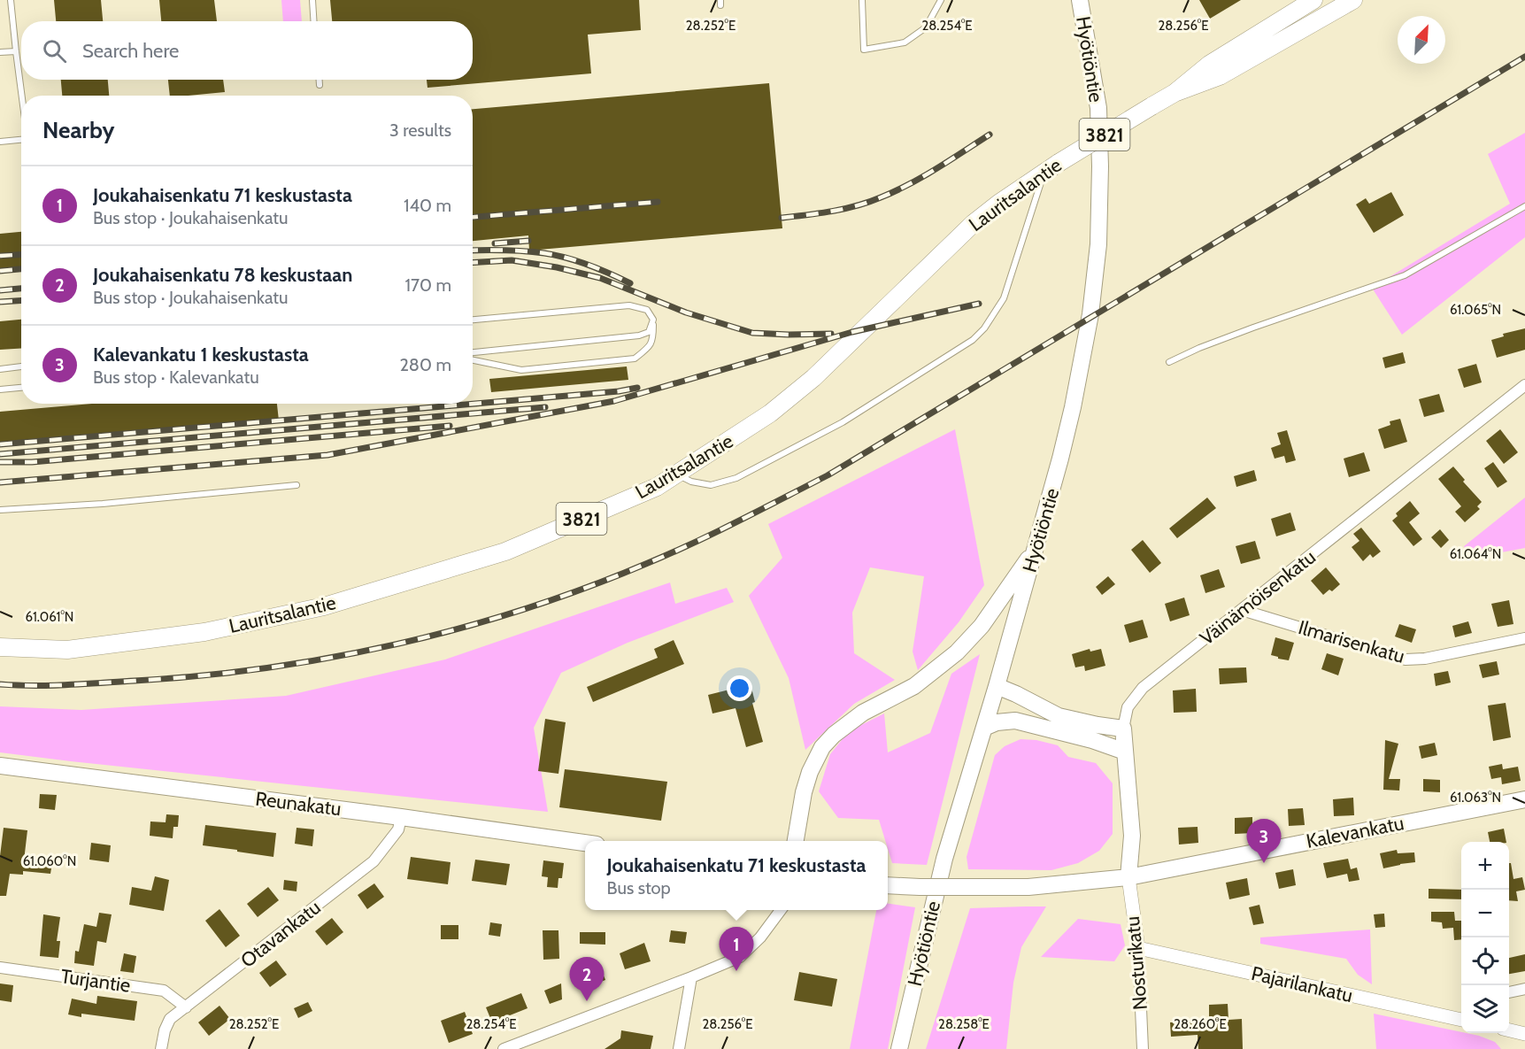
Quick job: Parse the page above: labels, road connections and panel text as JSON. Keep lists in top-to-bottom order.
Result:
{
  "streets": {
    "main road": [
      "Hyötiöntie",
      "3821",
      "Lauritsalantie",
      "Väinämöisenkatu",
      "Reunakatu",
      "Kalevankatu"
    ],
    "street": [
      "Ilmarisenkatu",
      "Otavankatu",
      "Nosturikatu",
      "Turjantie",
      "Pajarilankatu"
    ]
  },
  "crossings": [
    ["Väinämöisenkatu", "Ilmarisenkatu"],
    ["Väinämöisenkatu", "Kalevankatu"],
    ["Väinämöisenkatu", "Nosturikatu"],
    ["Reunakatu", "Otavankatu"],
    ["Kalevankatu", "Nosturikatu"],
    ["Otavankatu", "Turjantie"],
    ["Nosturikatu", "Pajarilankatu"]
  ],
  "north": "top right",
  "page": {
    "search": "Search here",
    "heading": ["Nearby", "3 results"],
    "list": [
      {
        "mark": "1",
        "name": "Joukahaisenkatu 71 keskustasta",
        "note": "Bus stop · Joukahaisenkatu",
        "value": "140 m"
      },
      {
        "mark": "2",
        "name": "Joukahaisenkatu 78 keskustaan",
        "note": "Bus stop · Joukahaisenkatu",
        "value": "170 m"
      },
      {
        "mark": "3",
        "name": "Kalevankatu 1 keskustasta",
        "note": "Bus stop · Kalevankatu",
        "value": "280 m"
      }
    ],
    "pins": ["3", "1", "2"],
    "popup": ["Joukahaisenkatu 71 keskustasta", "Bus stop"],
    "map_buttons": ["+", "−"]
  },
  "coordinates": [
    "28.252°E",
    "28.254°E",
    "28.256°E",
    "61.065°N",
    "61.064°N",
    "61.061°N",
    "61.063°N",
    "61.060°N",
    "28.258°E",
    "28.260°E"
  ]
}
